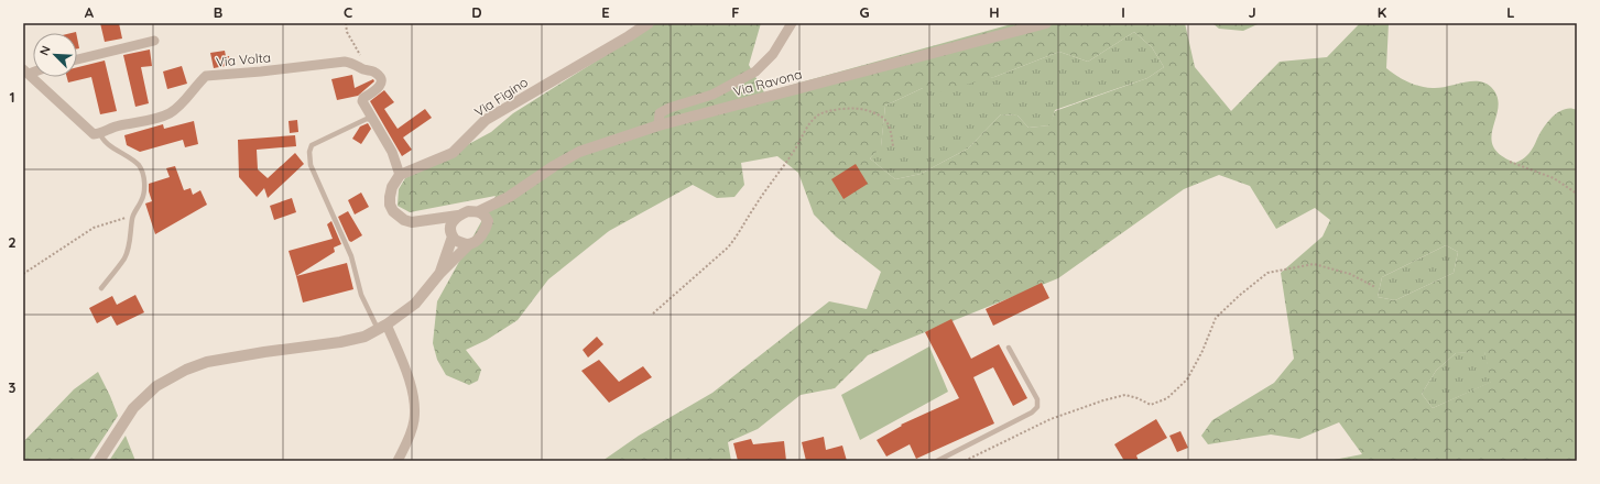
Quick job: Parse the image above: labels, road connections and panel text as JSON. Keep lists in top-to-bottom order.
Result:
{
  "streets": {
    "street": ["Via Volta", "Via Ravona", "Via Figino"]
  },
  "north": "top left",
  "grid": {
    "columns": [
      "A",
      "B",
      "C",
      "D",
      "E",
      "F",
      "G",
      "H",
      "I",
      "J",
      "K",
      "L"
    ],
    "rows": ["1", "2", "3"]
  }
}
